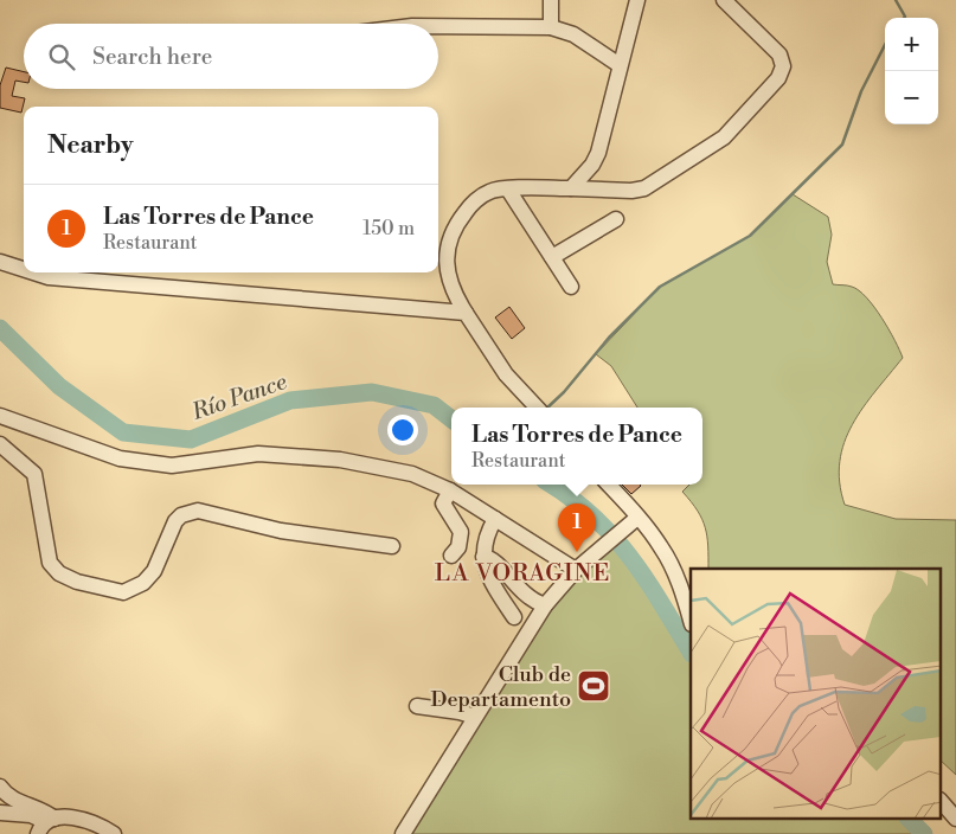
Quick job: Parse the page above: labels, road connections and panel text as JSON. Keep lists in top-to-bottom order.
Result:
{
  "districts": ["LA VORAGINE"],
  "water": ["Río Pance"],
  "places": {
    "sports": ["Club de Departamento"]
  },
  "page": {
    "map_buttons": ["+", "−"],
    "search": "Search here",
    "heading": "Nearby",
    "list": [
      {
        "mark": "1",
        "name": "Las Torres de Pance",
        "note": "Restaurant",
        "value": "150 m"
      }
    ],
    "popup": ["Las Torres de Pance", "Restaurant"],
    "pins": "1"
  }
}
